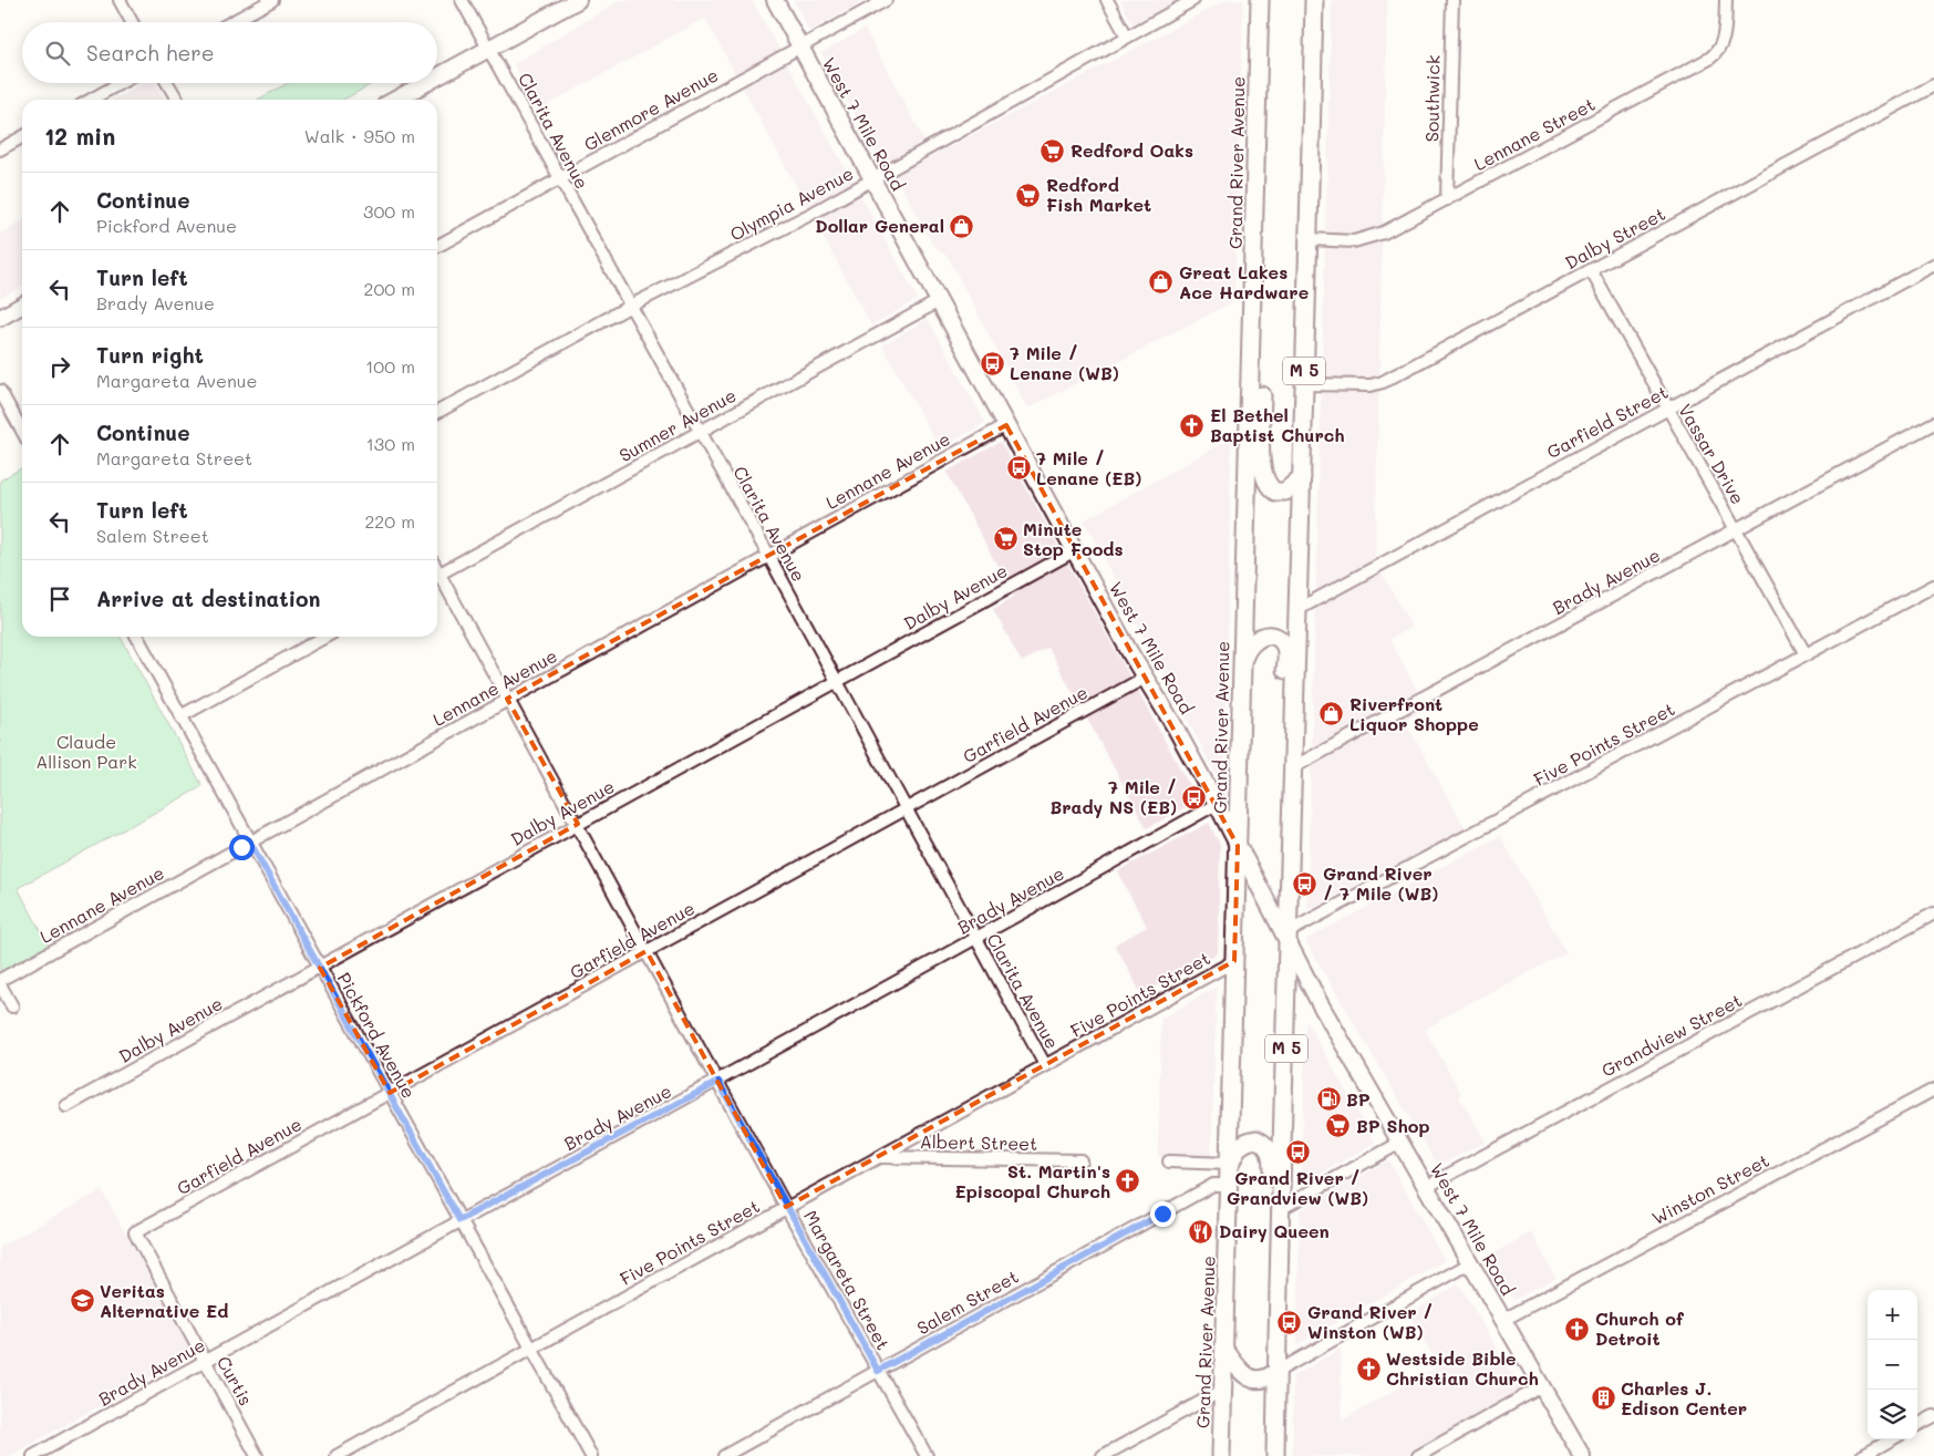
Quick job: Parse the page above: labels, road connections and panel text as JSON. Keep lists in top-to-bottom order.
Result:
{
  "streets": {
    "main road": ["West 7 Mile Road", "Grand River Avenue", "M 5"],
    "street": [
      "Southwick",
      "Glenmore Avenue",
      "Clarita Avenue",
      "Lennane Street",
      "Olympia Avenue",
      "Dalby Street",
      "Garfield Street",
      "Sumner Avenue",
      "Vassar Drive",
      "Lennane Avenue",
      "Brady Avenue",
      "Dalby Avenue",
      "Garfield Avenue",
      "Five Points Street",
      "Pickford Avenue",
      "Grandview Street",
      "Albert Street",
      "Winston Street",
      "Margareta Street",
      "Salem Street",
      "Curtis"
    ]
  },
  "crossings": [
    ["Southwick", "Lennane Street"],
    ["Glenmore Avenue", "West 7 Mile Road"],
    ["Glenmore Avenue", "Clarita Avenue"],
    ["West 7 Mile Road", "Grand River Avenue"],
    ["West 7 Mile Road", "Olympia Avenue"],
    ["West 7 Mile Road", "M 5"],
    ["West 7 Mile Road", "Sumner Avenue"],
    ["West 7 Mile Road", "Lennane Avenue"],
    ["West 7 Mile Road", "Brady Avenue"],
    ["West 7 Mile Road", "Dalby Avenue"],
    ["West 7 Mile Road", "Garfield Avenue"],
    ["West 7 Mile Road", "Five Points Street"],
    ["West 7 Mile Road", "Grandview Street"],
    ["West 7 Mile Road", "Winston Street"],
    ["Clarita Avenue", "Olympia Avenue"],
    ["Clarita Avenue", "Sumner Avenue"],
    ["Clarita Avenue", "Lennane Avenue"],
    ["Clarita Avenue", "Brady Avenue"],
    ["Clarita Avenue", "Dalby Avenue"],
    ["Clarita Avenue", "Garfield Avenue"],
    ["Clarita Avenue", "Five Points Street"],
    ["Lennane Street", "M 5"],
    ["Grand River Avenue", "Five Points Street"],
    ["Grand River Avenue", "Salem Street"],
    ["Dalby Street", "M 5"],
    ["Dalby Street", "Vassar Drive"],
    ["M 5", "Garfield Street"],
    ["M 5", "Brady Avenue"],
    ["M 5", "Five Points Street"],
    ["Garfield Street", "Vassar Drive"],
    ["Vassar Drive", "Brady Avenue"],
    ["Vassar Drive", "Five Points Street"],
    ["Lennane Avenue", "Pickford Avenue"],
    ["Lennane Avenue", "Margareta Street"],
    ["Brady Avenue", "Pickford Avenue"],
    ["Brady Avenue", "Margareta Street"],
    ["Brady Avenue", "Curtis"],
    ["Dalby Avenue", "Pickford Avenue"],
    ["Dalby Avenue", "Margareta Street"],
    ["Garfield Avenue", "Pickford Avenue"],
    ["Garfield Avenue", "Margareta Street"],
    ["Garfield Avenue", "Curtis"],
    ["Five Points Street", "Pickford Avenue"],
    ["Five Points Street", "Albert Street"],
    ["Five Points Street", "Margareta Street"],
    ["Margareta Street", "Salem Street"]
  ],
  "parks": ["Claude Allison Park"],
  "places": {
    "supermarket": [
      "Redford Oaks",
      "Redford Fish Market",
      "Minute Stop Foods",
      "BP Shop"
    ],
    "shop": ["Dollar General", "Great Lakes Ace Hardware", "Riverfront Liquor Shoppe"],
    "bus stop": [
      "7 Mile / Lenane (WB)",
      "7 Mile / Lenane (EB)",
      "7 Mile / Brady NS (EB)",
      "Grand River / 7 Mile (WB)",
      "Grand River / Grandview (WB)",
      "Grand River / Winston (WB)"
    ],
    "church": [
      "El Bethel Baptist Church",
      "St. Martin's Episcopal Church",
      "Church of Detroit",
      "Westside Bible Christian Church"
    ],
    "fuel station": ["BP"],
    "restaurant": ["Dairy Queen"],
    "school or university": ["Veritas Alternative Ed"],
    "building": ["Charles J. Edison Center"]
  },
  "page": {
    "search": "Search here",
    "heading": ["12 min", "Walk · 950 m"],
    "list": [
      ["Continue", "Pickford Avenue", "300 m"],
      ["Turn left", "Brady Avenue", "200 m"],
      ["Turn right", "Margareta Avenue", "100 m"],
      ["Continue", "Margareta Street", "130 m"],
      ["Turn left", "Salem Street", "220 m"],
      "Arrive at destination"
    ],
    "map_buttons": ["+", "−"]
  }
}
